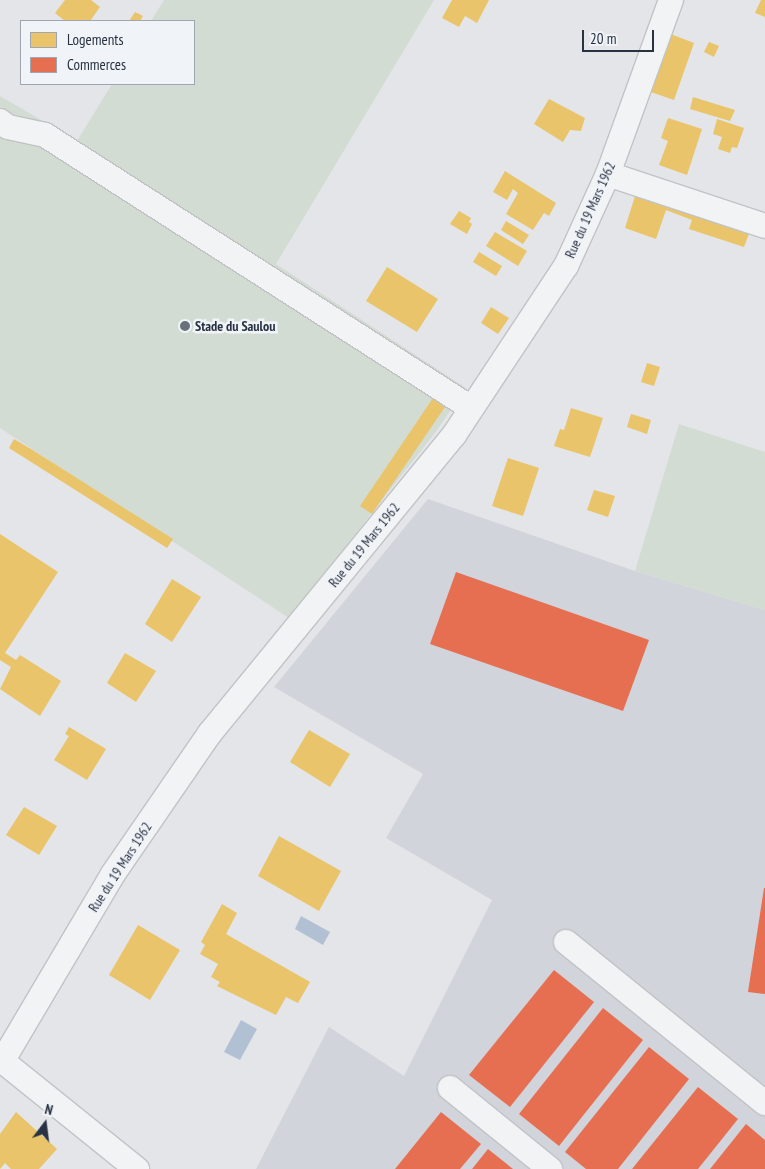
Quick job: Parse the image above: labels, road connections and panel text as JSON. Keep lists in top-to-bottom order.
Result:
{
  "streets": {
    "street": ["Rue du 19 Mars 1962"]
  },
  "places": ["Stade du Saulou"],
  "legend": ["Logements", "Commerces"],
  "scale_bar": "20 m",
  "north": "top"
}
